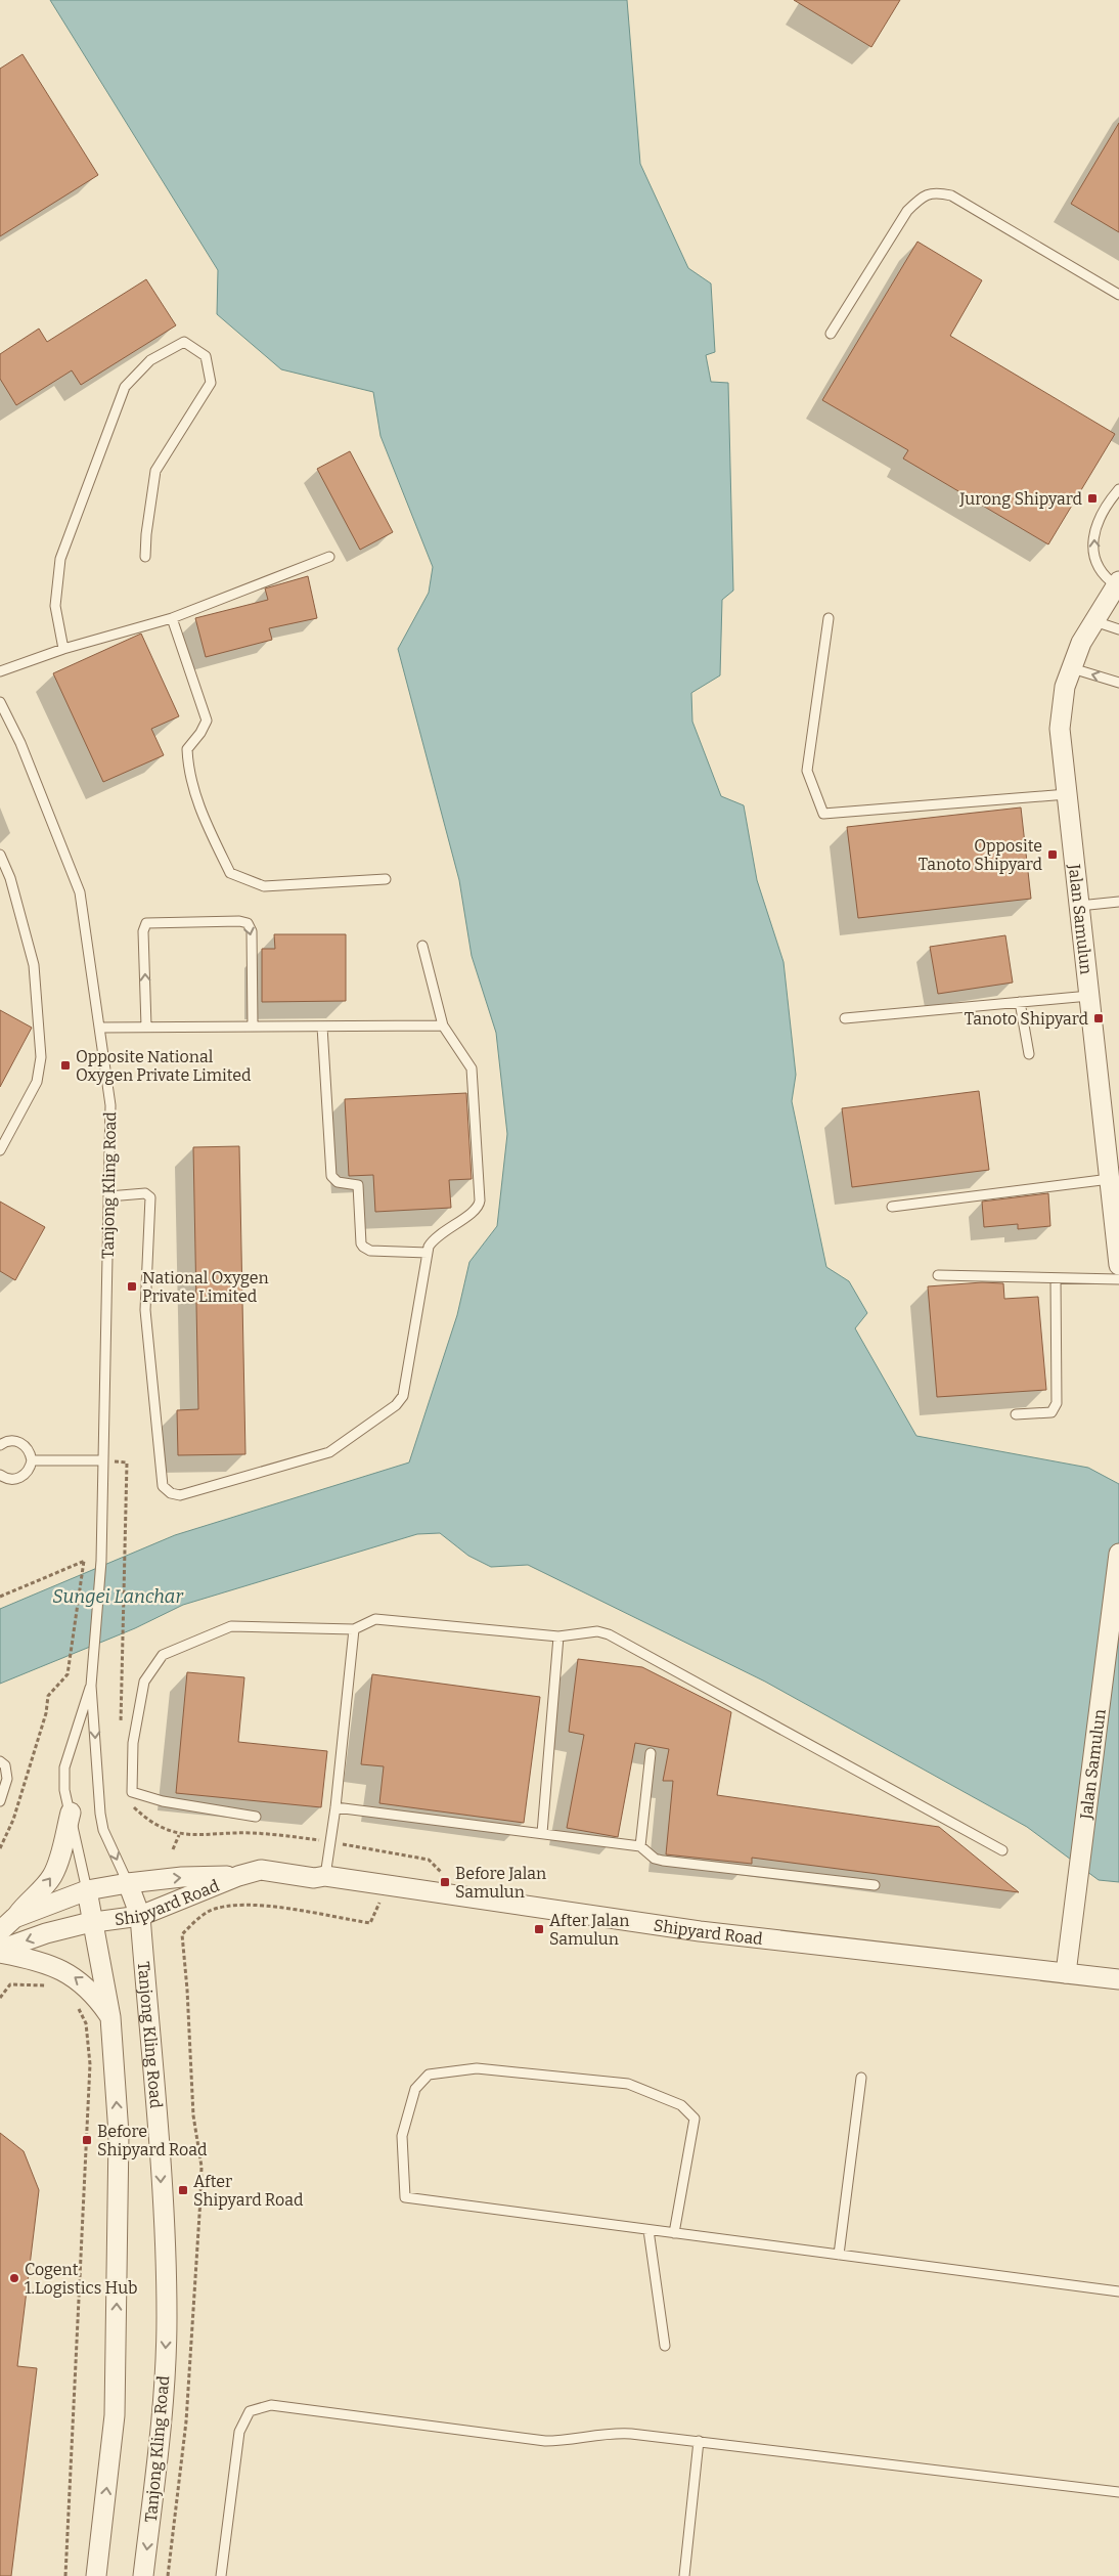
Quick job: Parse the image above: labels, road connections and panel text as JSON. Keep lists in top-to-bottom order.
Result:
{
  "streets": {
    "street": ["Jalan Samulun", "Tanjong Kling Road", "Shipyard Road"]
  },
  "crossings": [
    ["Jalan Samulun", "Shipyard Road"],
    ["Tanjong Kling Road", "Shipyard Road"]
  ],
  "water": ["Sungei Lanchar"],
  "places": {
    "transit": [
      "Jurong Shipyard",
      "Opposite Tanoto Shipyard",
      "Tanoto Shipyard",
      "Opposite National Oxygen Private Limited",
      "National Oxygen Private Limited",
      "Before Jalan Samulun",
      "After Jalan Samulun",
      "Before Shipyard Road",
      "After Shipyard Road"
    ],
    "other": ["Cogent 1.Logistics Hub"]
  }
}
